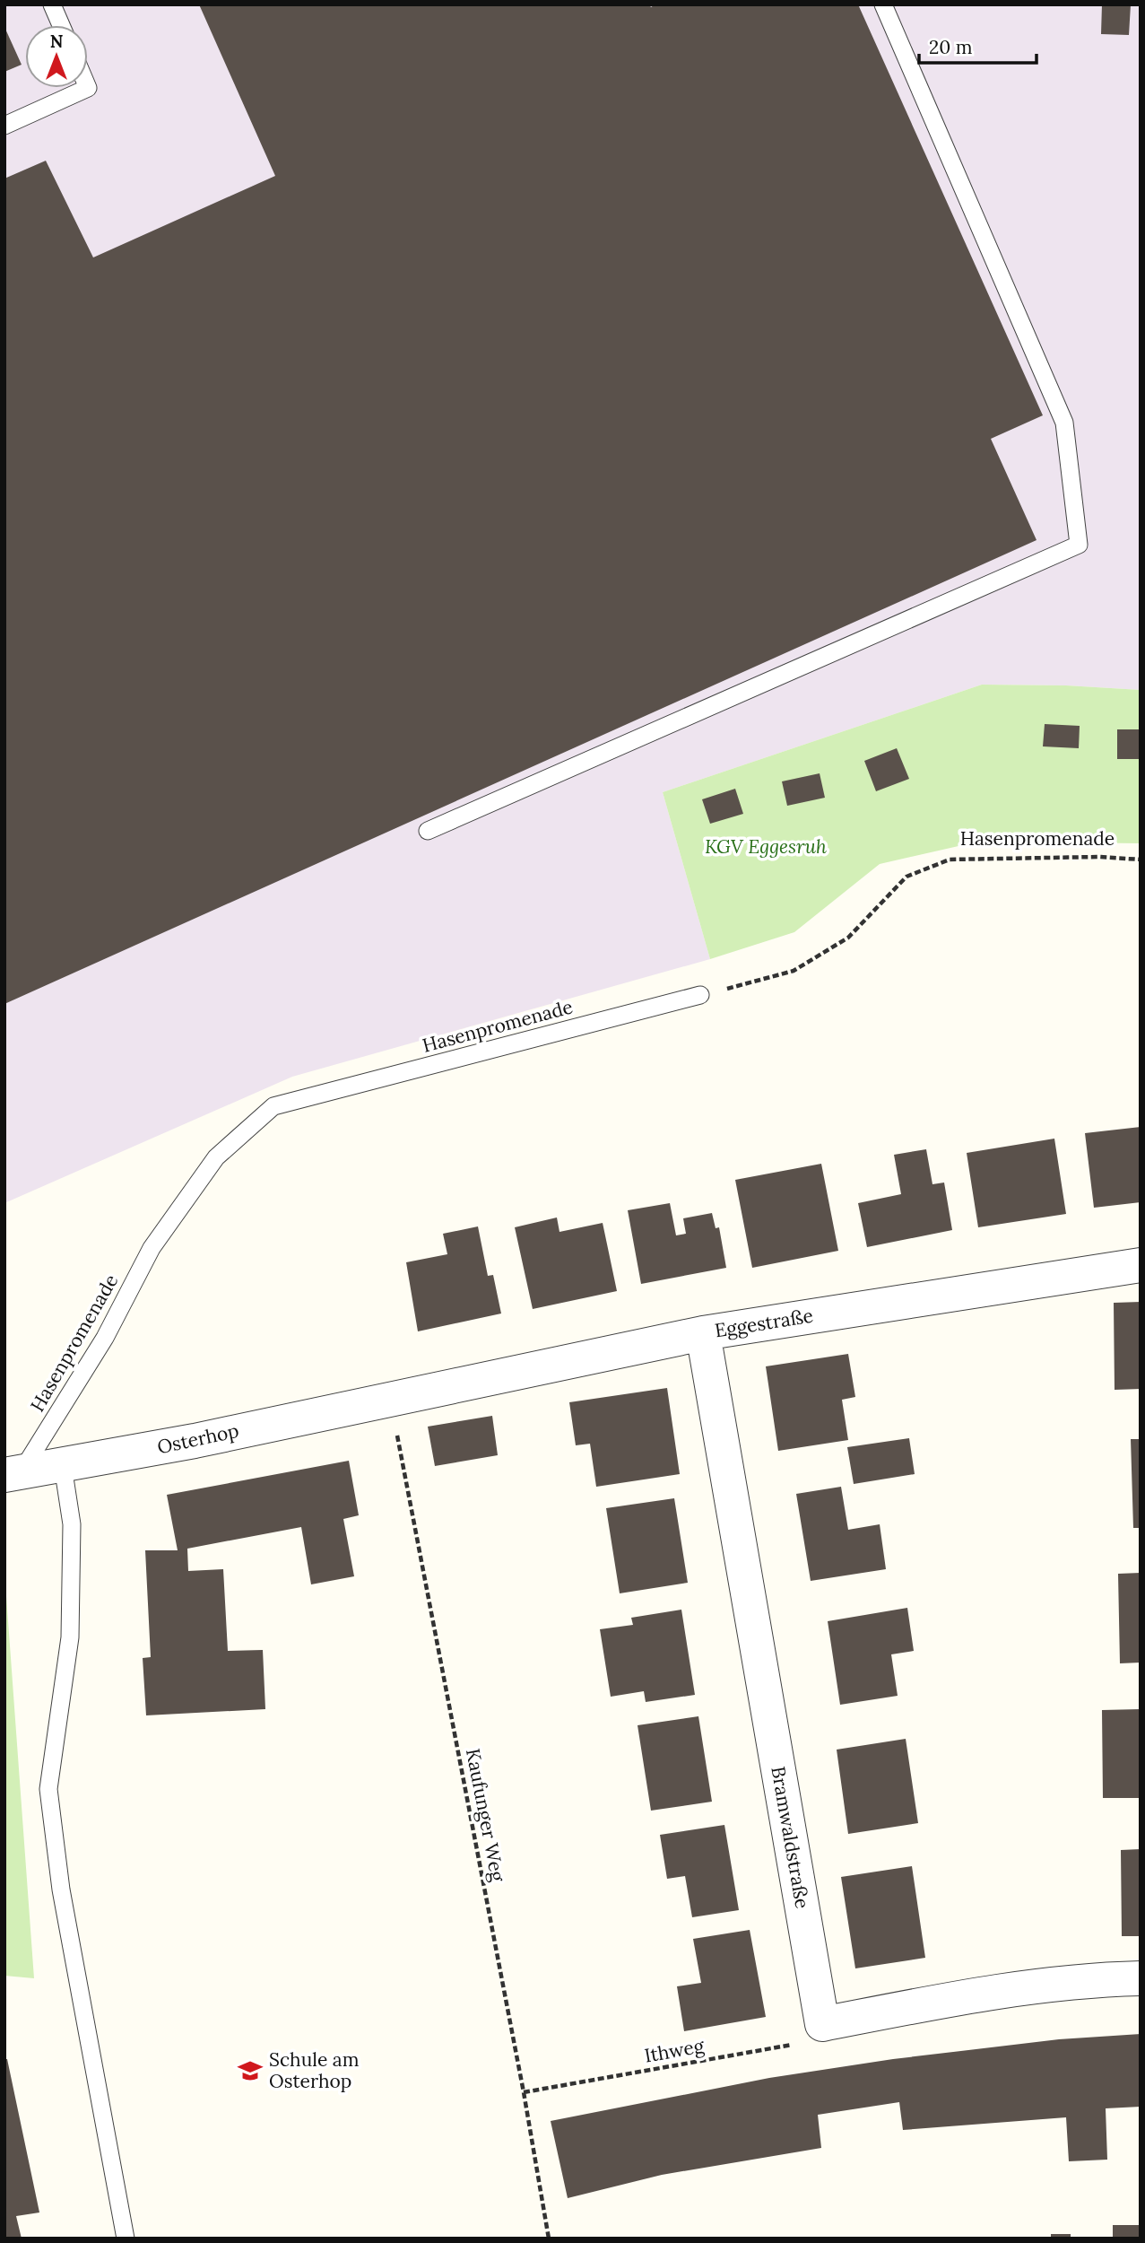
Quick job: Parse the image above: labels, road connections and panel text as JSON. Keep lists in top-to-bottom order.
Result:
{
  "streets": {
    "street": ["Eggestraße", "Osterhop", "Bramwaldstraße"],
    "lane": ["Hasenpromenade"],
    "path": ["Kaufunger Weg", "Ithweg"]
  },
  "crossings": [
    ["Hasenpromenade", "Osterhop"],
    ["Eggestraße", "Osterhop"],
    ["Eggestraße", "Kaufunger Weg"],
    ["Eggestraße", "Bramwaldstraße"],
    ["Osterhop", "Kaufunger Weg"],
    ["Kaufunger Weg", "Ithweg"],
    ["Bramwaldstraße", "Ithweg"]
  ],
  "parks": ["KGV Eggesruh"],
  "places": {
    "school or university": ["Schule am Osterhop"]
  },
  "scale_bar": "20 m",
  "north": "top"
}
